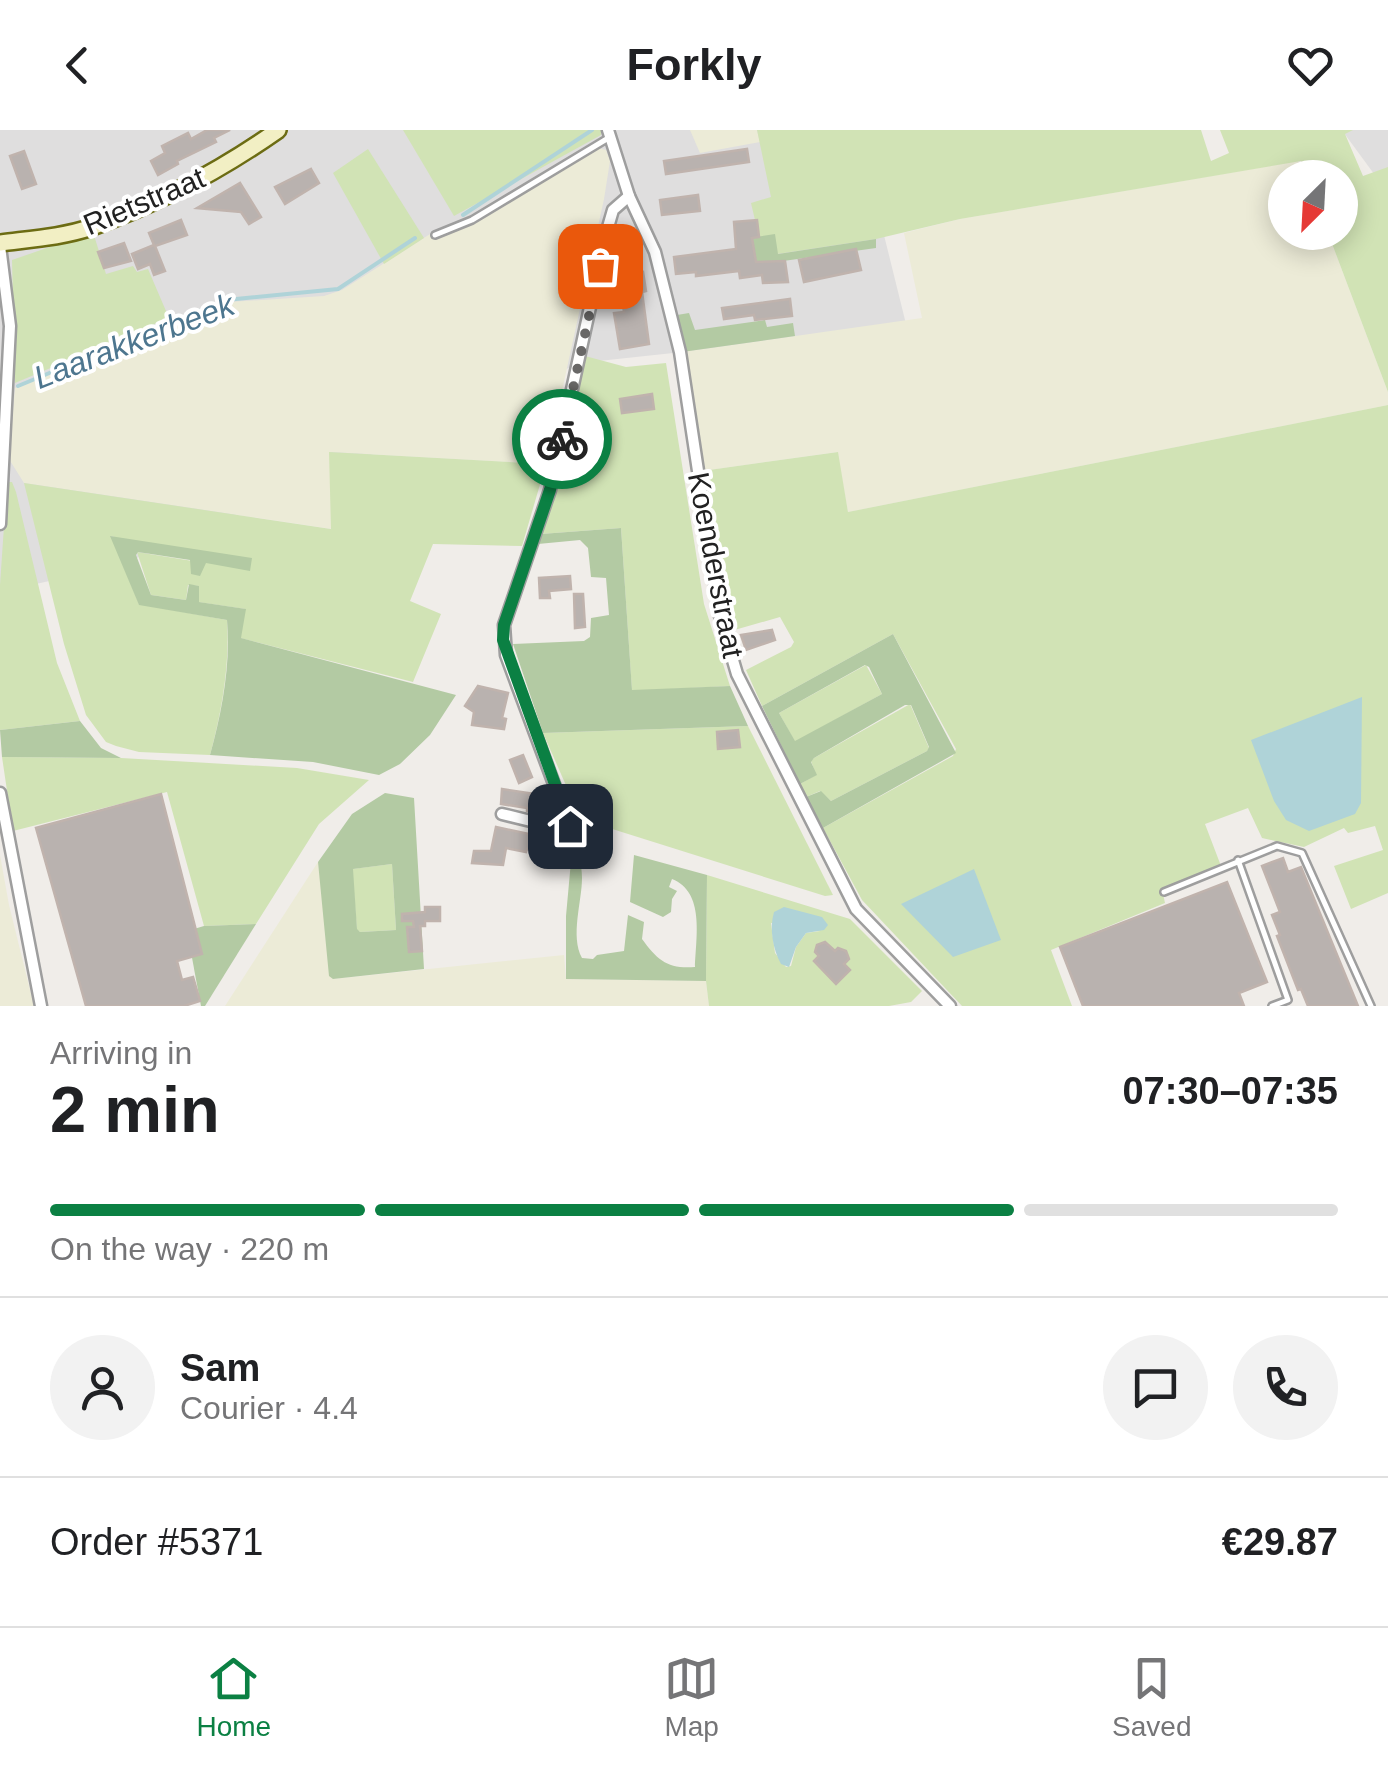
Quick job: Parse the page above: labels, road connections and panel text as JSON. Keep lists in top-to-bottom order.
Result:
{
  "streets": {
    "street": ["Rietstraat", "Koenderstraat"]
  },
  "water": ["Laarakkerbeek"],
  "north": "bottom left",
  "page": {
    "header": "Forkly",
    "heading": ["2 min", "Arriving in", "07:30–07:35"],
    "panel": [
      "Sam",
      "Courier · 4.4",
      "Order #5371",
      "€29.87"
    ],
    "bar": "On the way · 220 m",
    "tabs": ["Home", "Map", "Saved"]
  }
}
